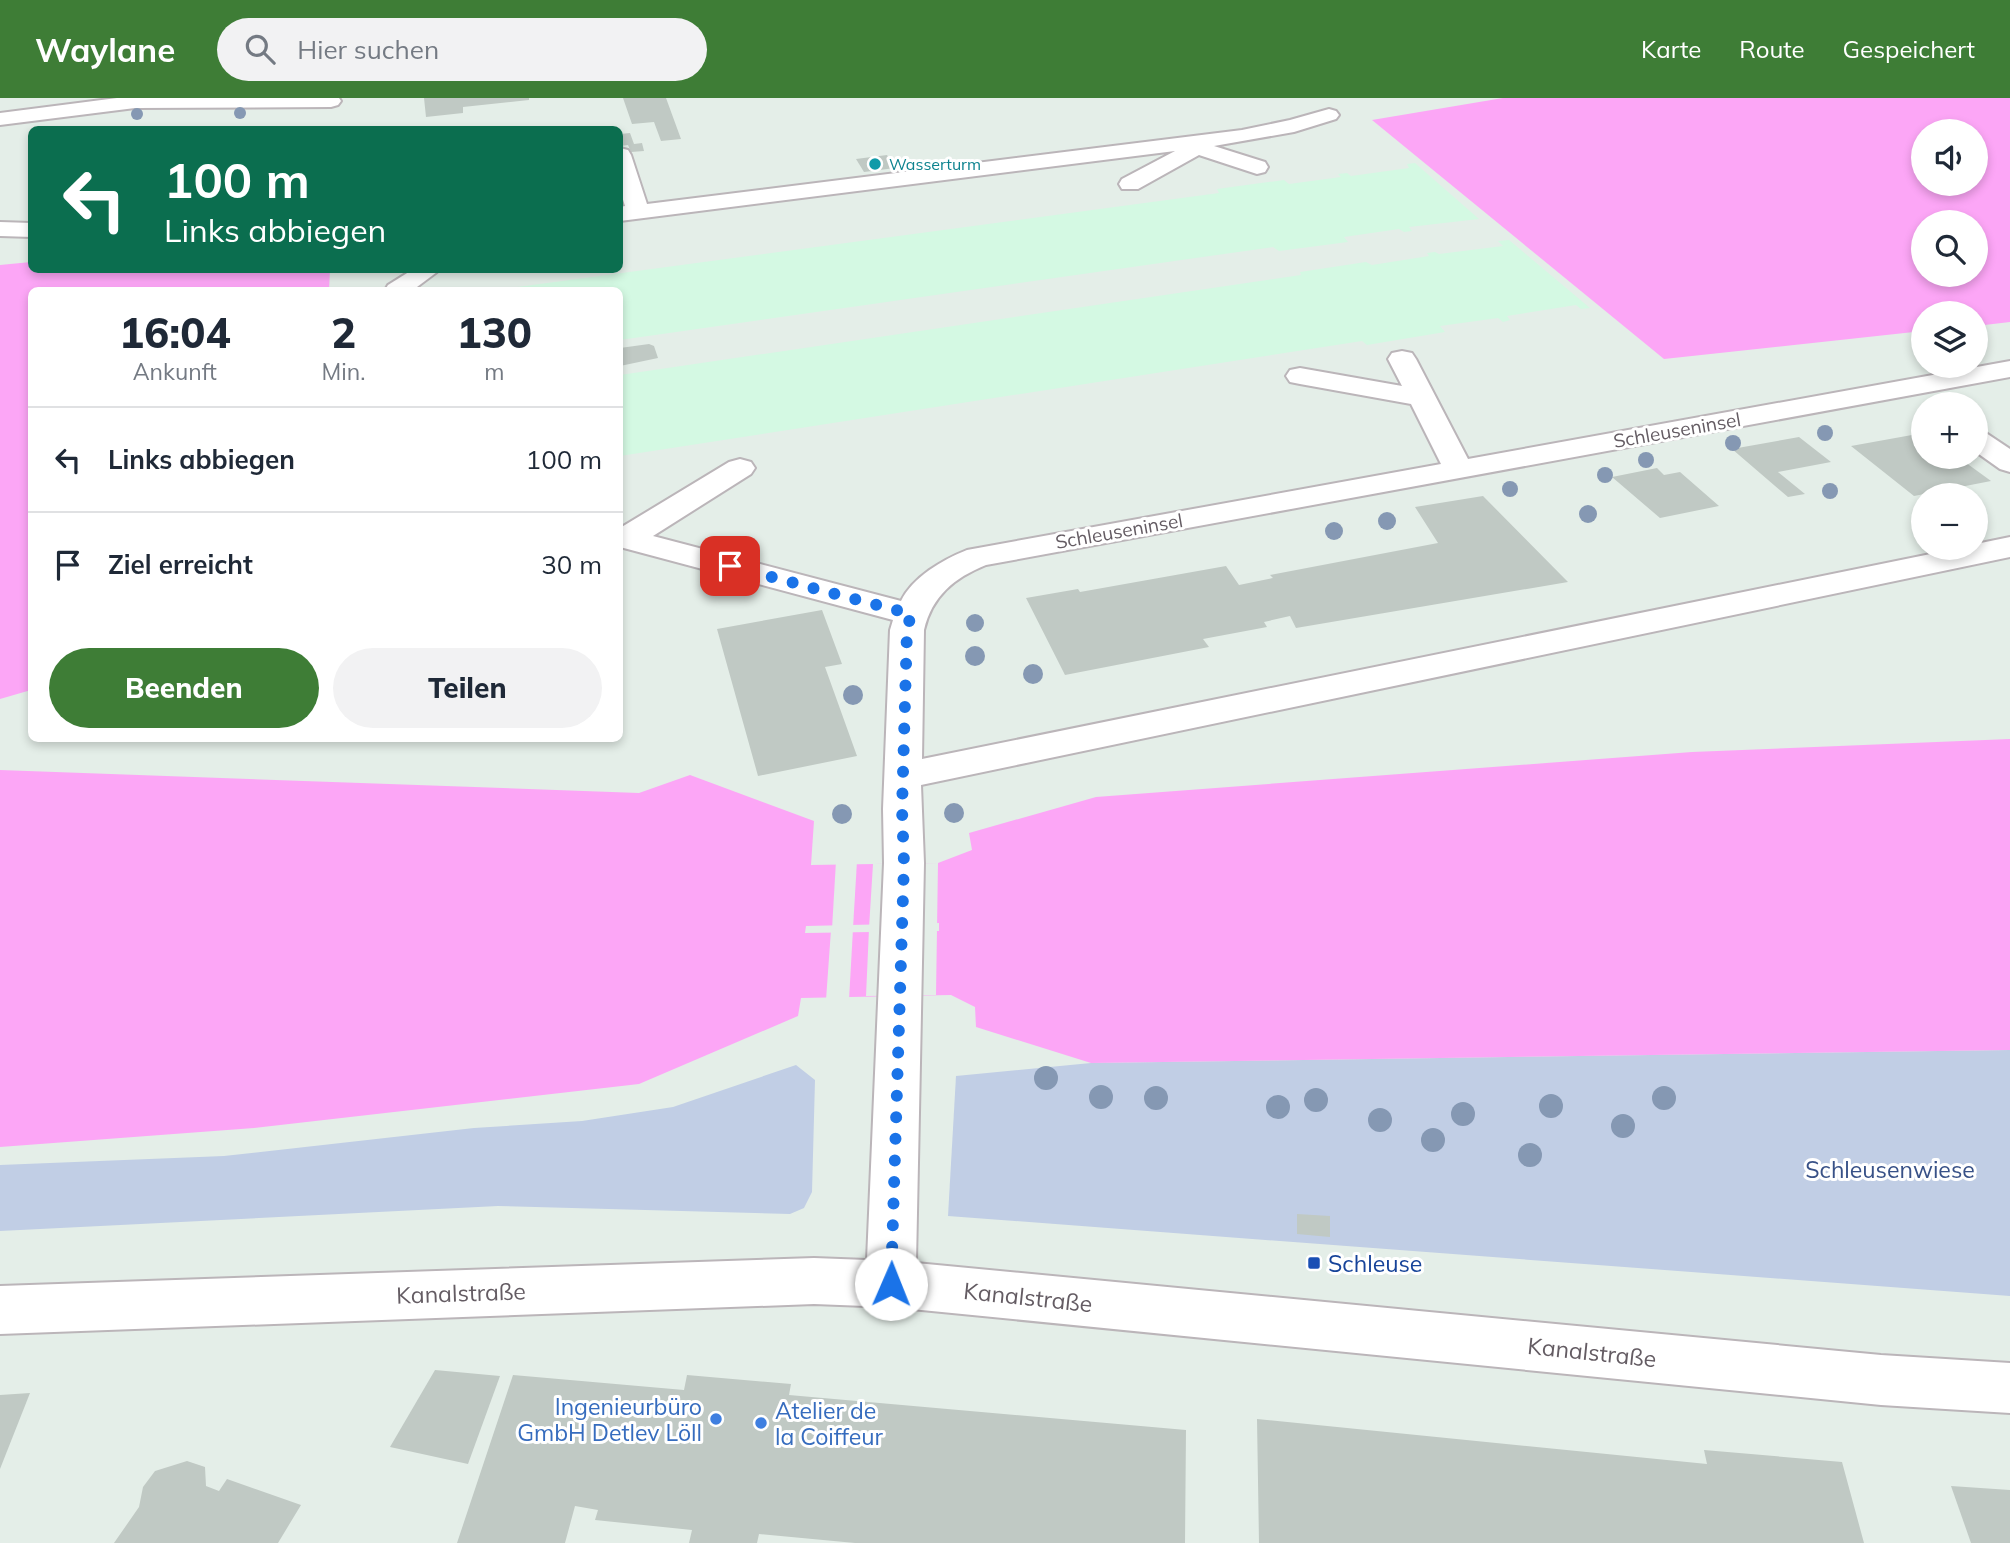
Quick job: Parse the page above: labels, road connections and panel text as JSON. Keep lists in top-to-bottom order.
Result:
{
  "streets": {
    "street": ["Schleuseninsel", "Kanalstraße"]
  },
  "crossings": [
    ["Schleuseninsel", "Kanalstraße"]
  ],
  "parks": ["Schleusenwiese"],
  "places": {
    "other": ["Wasserturm", "Ingenieurbüro GmbH Detlev Löll", "Atelier de la Coiffeur"],
    "transit": ["Schleuse"]
  },
  "page": {
    "header": "Waylane",
    "search": "Hier suchen",
    "nav": ["Karte", "Route", "Gespeichert"],
    "map_buttons": ["+", "−"],
    "turn": ["100 m", "Links abbiegen"],
    "eta": [
      "16:04",
      "Ankunft",
      "2",
      "Min.",
      "130",
      "m"
    ],
    "list": [
      {
        "name": "Links abbiegen",
        "value": "100 m"
      },
      {
        "name": "Ziel erreicht",
        "value": "30 m"
      }
    ],
    "buttons": ["Beenden", "Teilen"]
  }
}
